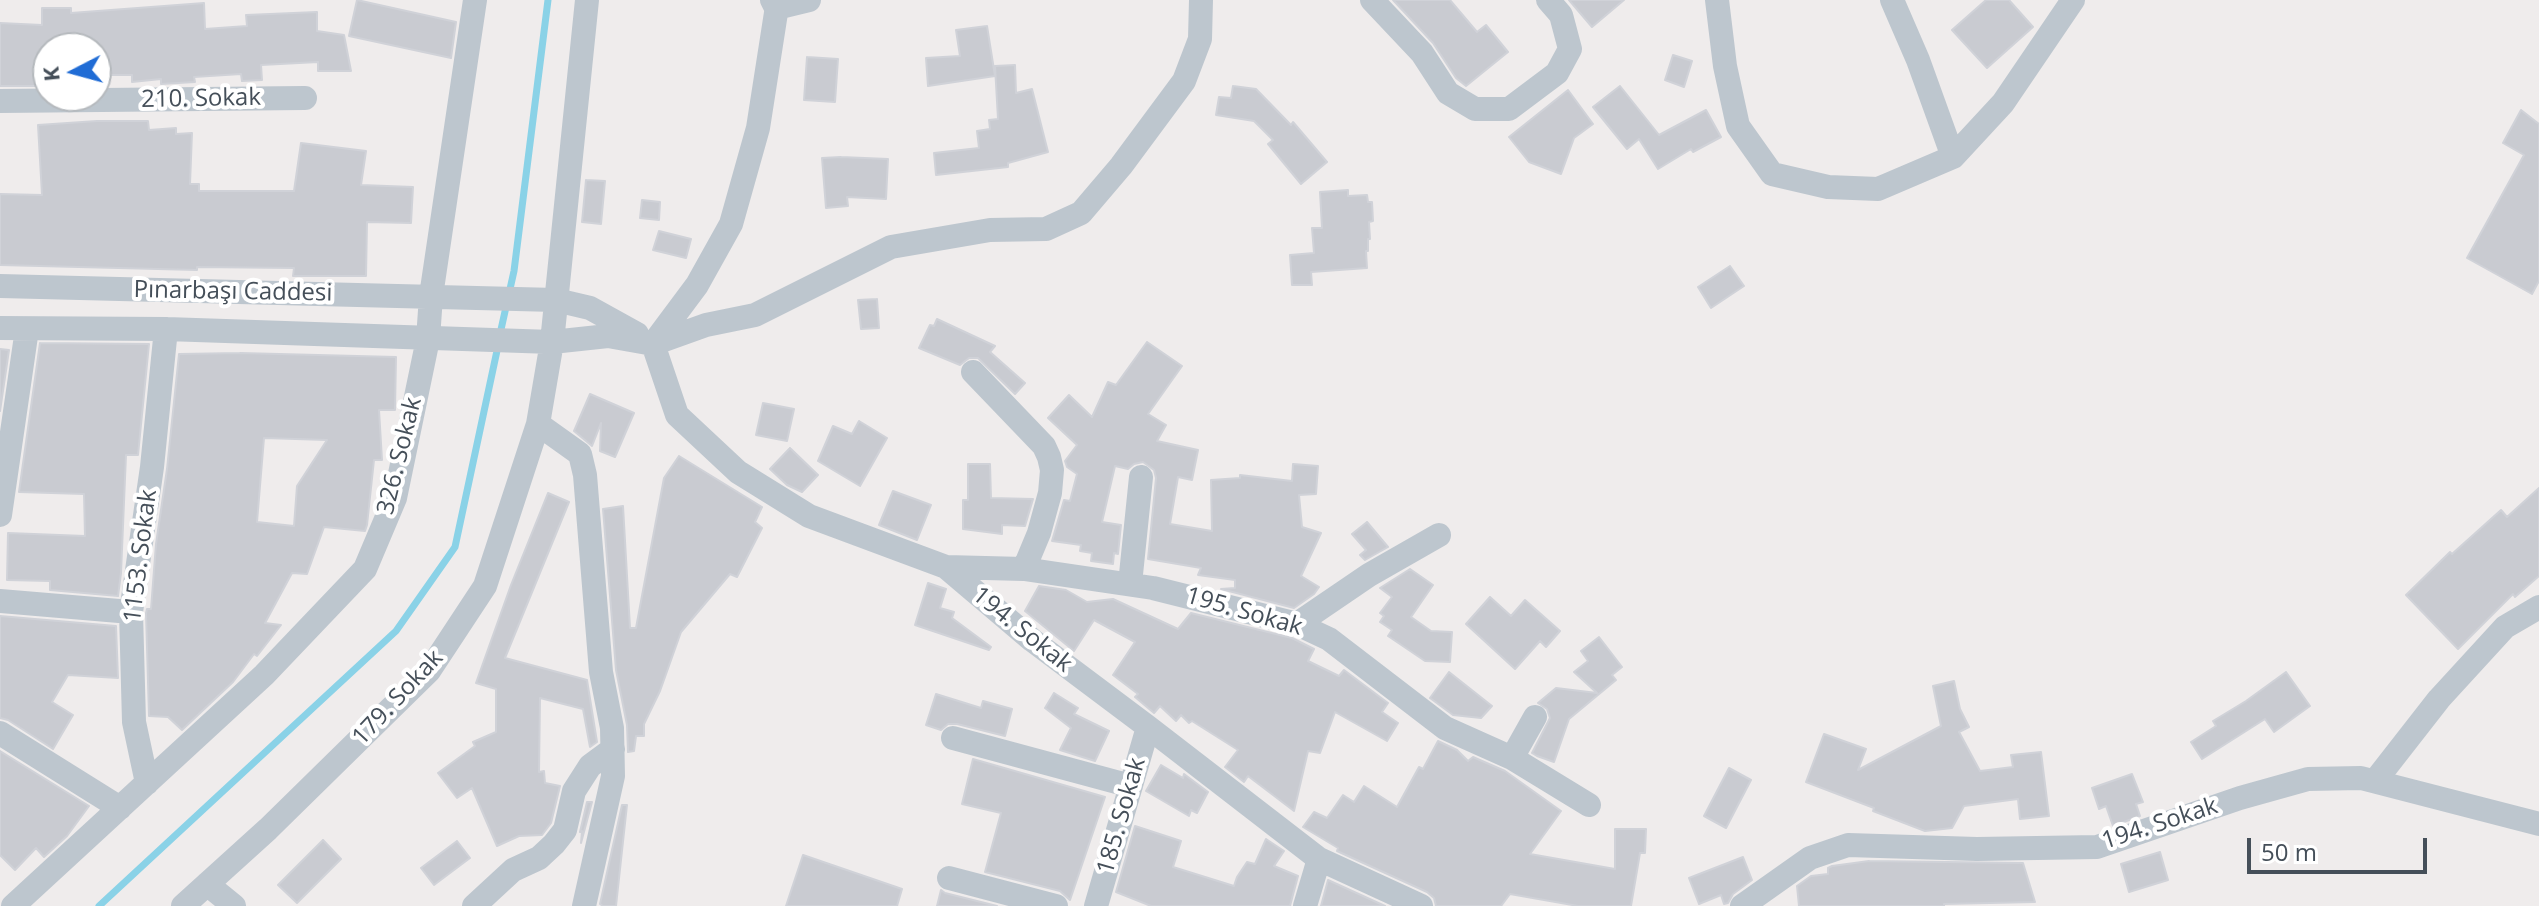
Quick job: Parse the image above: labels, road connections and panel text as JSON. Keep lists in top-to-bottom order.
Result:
{
  "streets": {
    "street": [
      "210. Sokak",
      "Pınarbaşı Caddesi",
      "326. Sokak",
      "1153. Sokak",
      "195. Sokak",
      "194. Sokak",
      "179. Sokak",
      "185. Sokak"
    ]
  },
  "crossings": [
    ["Pınarbaşı Caddesi", "326. Sokak"],
    ["Pınarbaşı Caddesi", "1153. Sokak"],
    ["Pınarbaşı Caddesi", "194. Sokak"],
    ["Pınarbaşı Caddesi", "179. Sokak"],
    ["326. Sokak", "1153. Sokak"],
    ["195. Sokak", "194. Sokak"],
    ["194. Sokak", "185. Sokak"]
  ],
  "scale_bar": "50 m",
  "north": "left"
}
